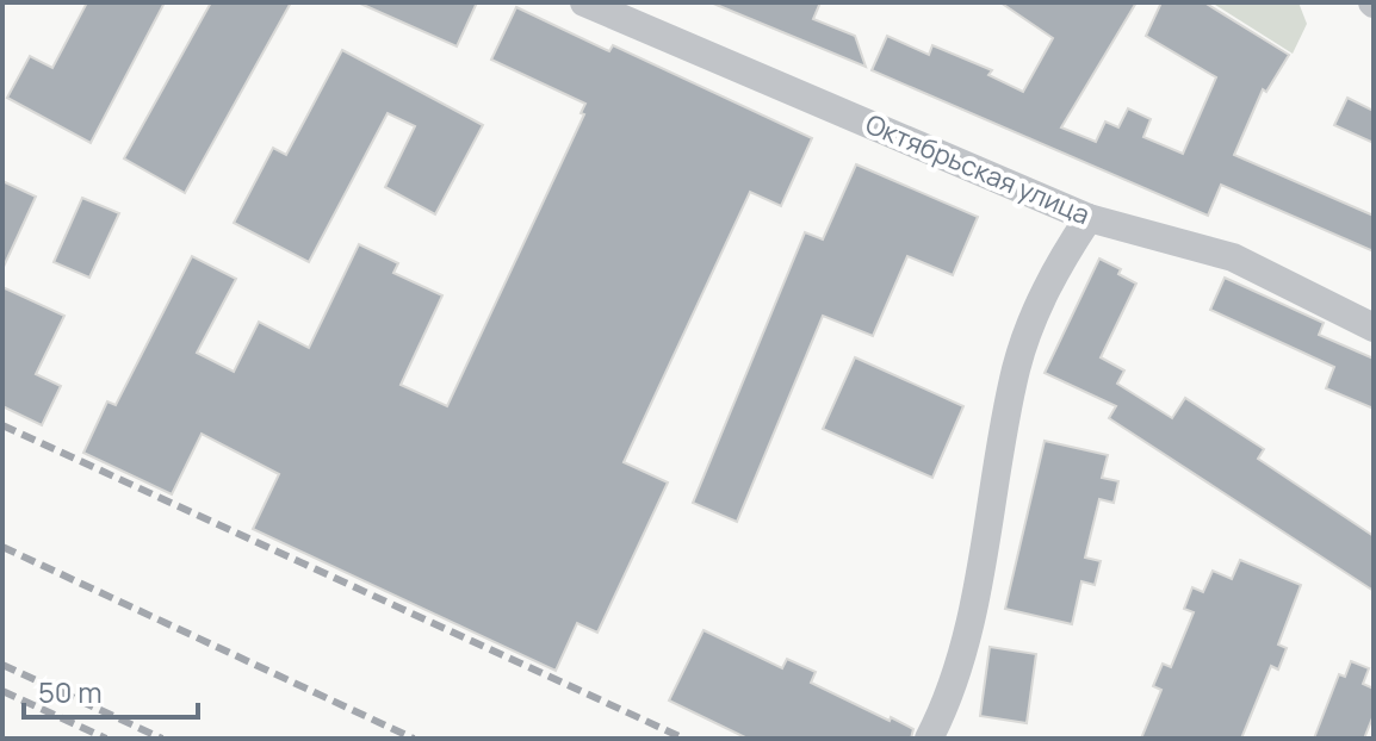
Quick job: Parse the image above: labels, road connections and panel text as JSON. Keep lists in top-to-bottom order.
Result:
{
  "streets": {
    "street": ["Октябрьская улица"]
  },
  "scale_bar": "50 m"
}
